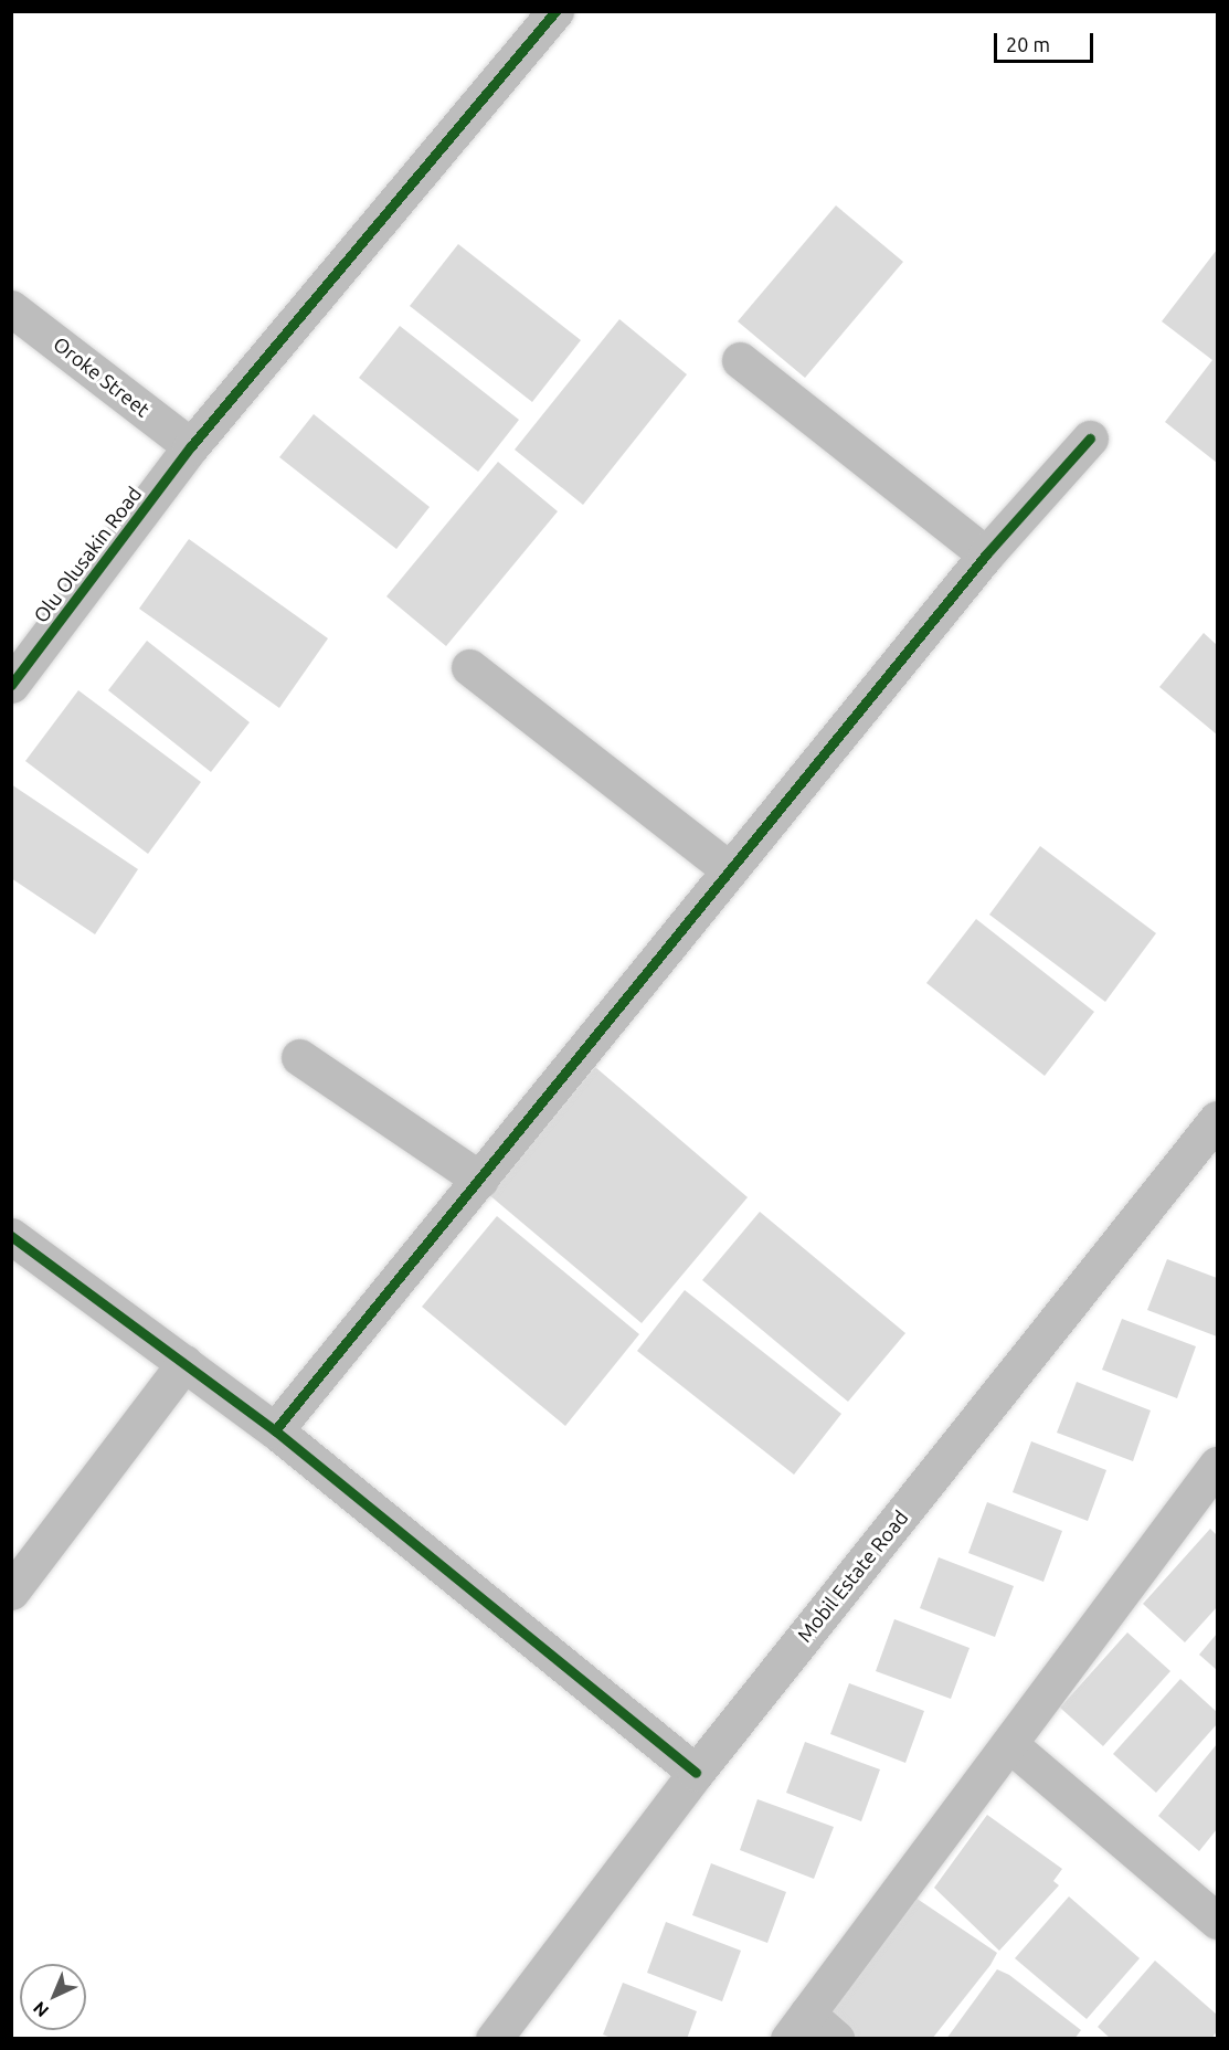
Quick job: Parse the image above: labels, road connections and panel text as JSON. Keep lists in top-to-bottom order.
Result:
{
  "streets": {
    "street": ["Oroke Street", "Olu Olusakin Road", "Mobil Estate Road"]
  },
  "crossings": [
    ["Oroke Street", "Olu Olusakin Road"]
  ],
  "scale_bar": "20 m",
  "north": "bottom left"
}
